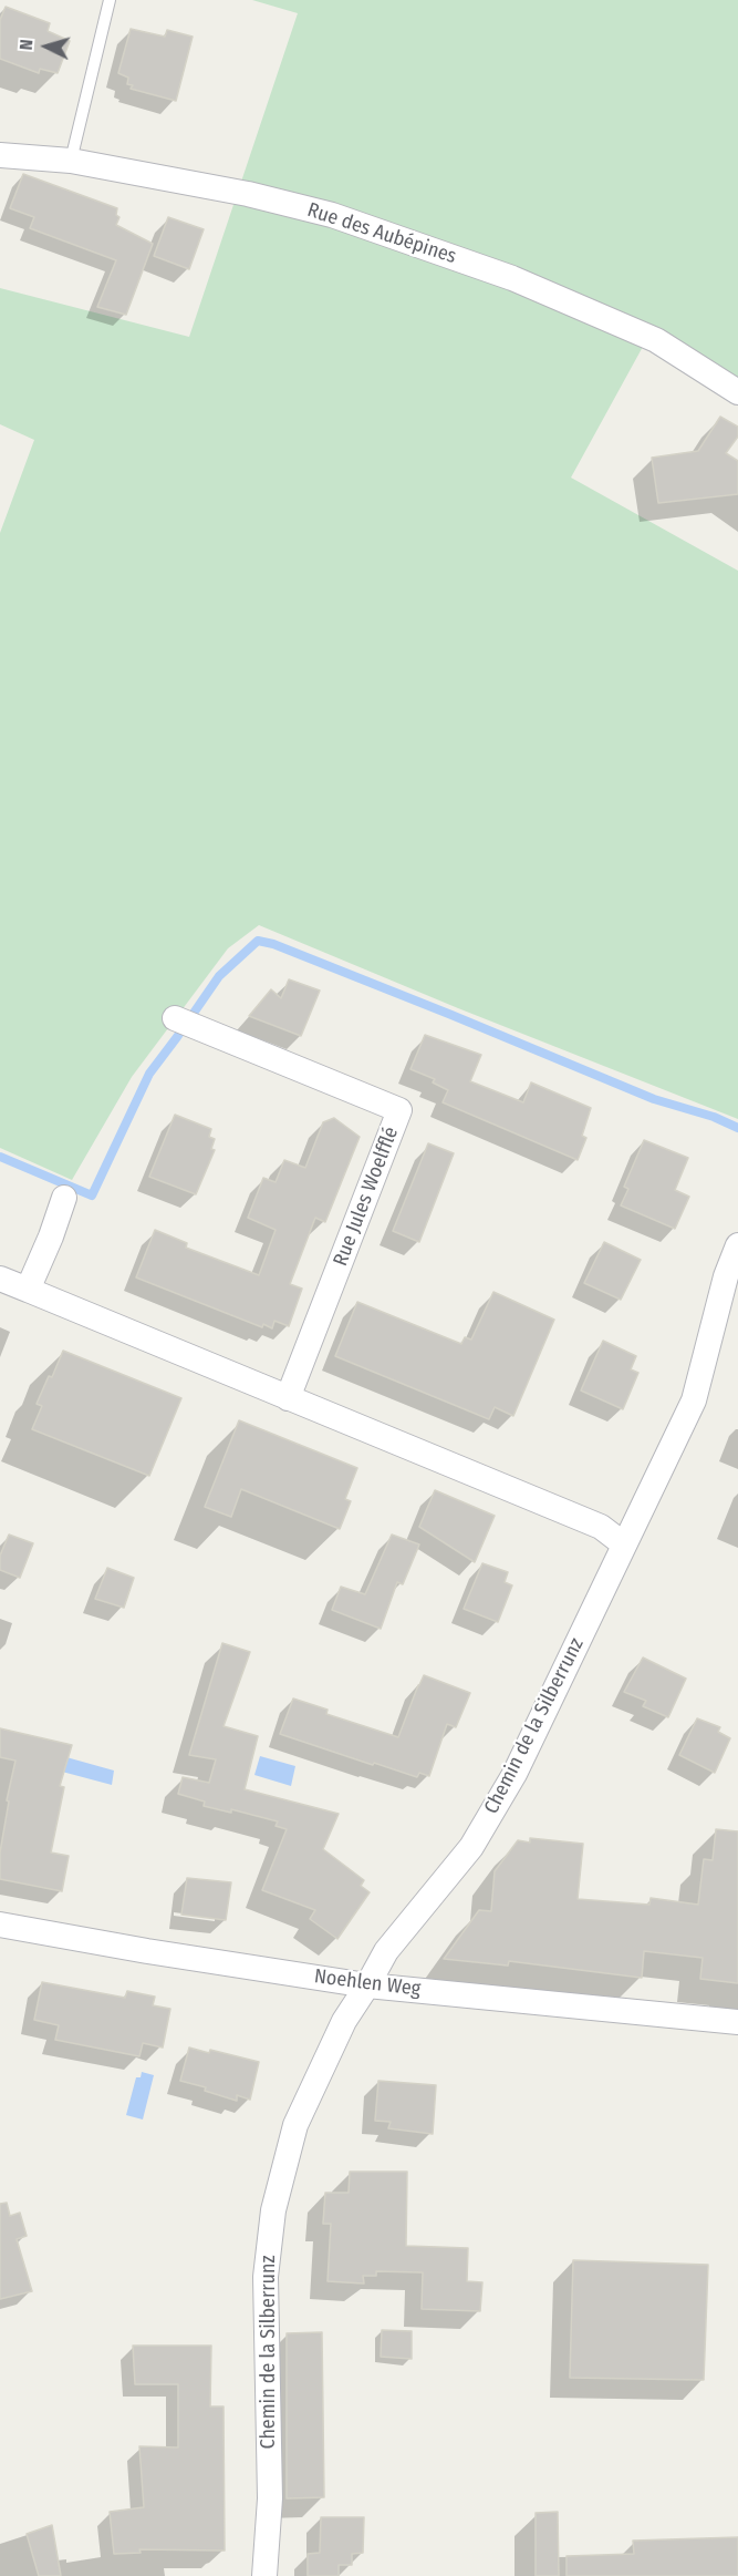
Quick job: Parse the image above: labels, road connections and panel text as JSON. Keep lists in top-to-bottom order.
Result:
{
  "streets": {
    "street": [
      "Rue des Aubépines",
      "Rue Jules Woelfflé",
      "Chemin de la Silberrunz",
      "Noehlen Weg"
    ]
  },
  "crossings": [
    ["Chemin de la Silberrunz", "Noehlen Weg"]
  ],
  "north": "left"
}
